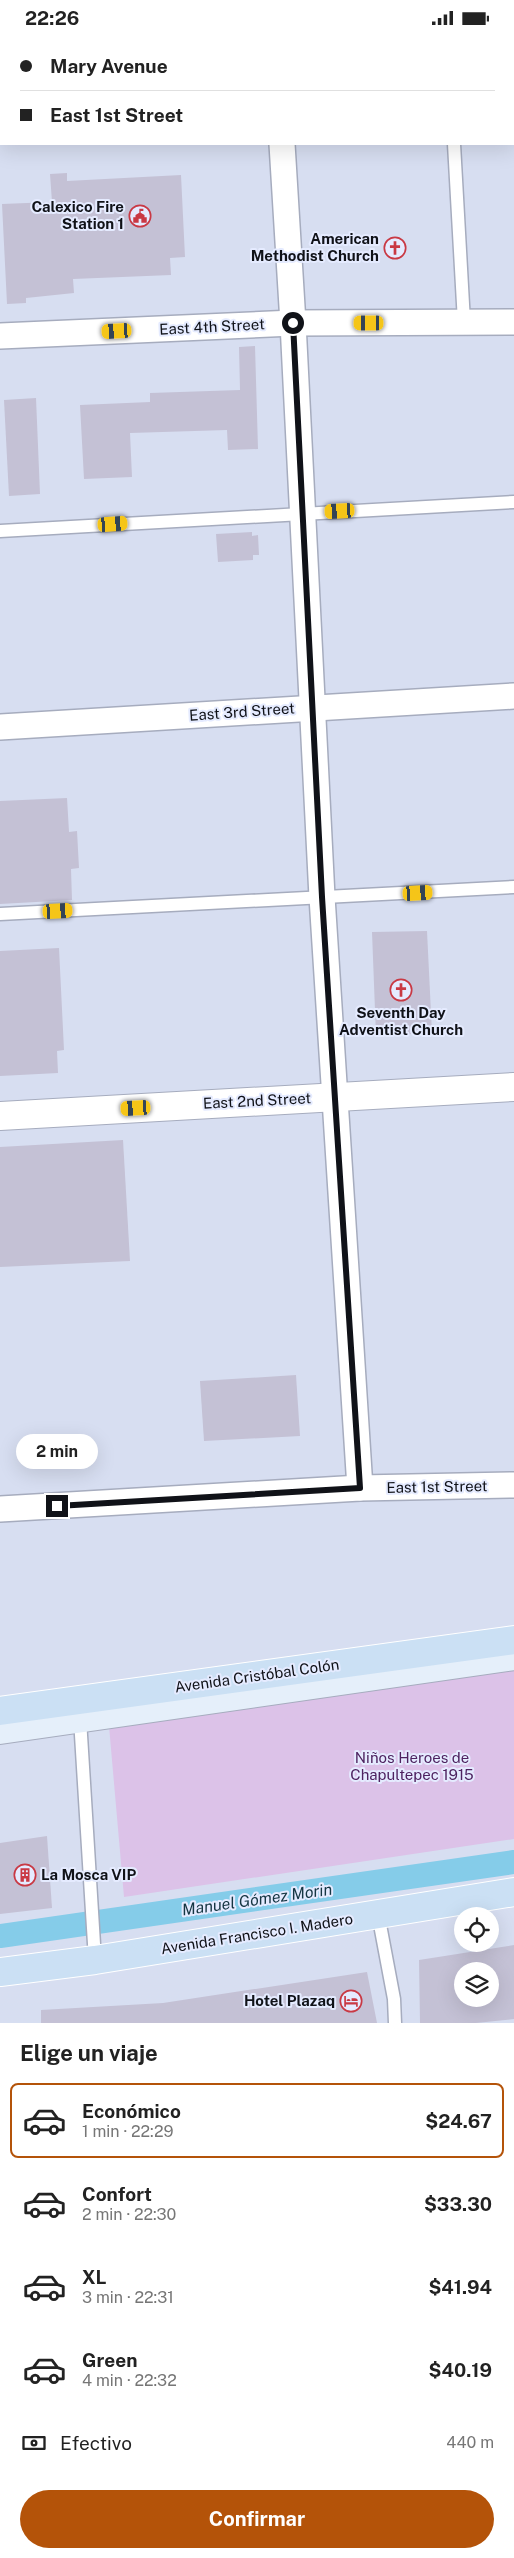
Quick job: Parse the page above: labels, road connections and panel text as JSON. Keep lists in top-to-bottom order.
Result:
{
  "streets": {
    "main road": ["Avenida Cristóbal Colón", "Avenida Francisco I. Madero"],
    "street": [
      "East 4th Street",
      "East 3rd Street",
      "East 2nd Street",
      "East 1st Street"
    ]
  },
  "water": ["Manuel Gómez Morin"],
  "parks": ["Niños Heroes de Chapultepec 1915"],
  "places": {
    "public building": ["Calexico Fire Station 1"],
    "church": ["American Methodist Church", "Seventh Day Adventist Church"],
    "building": ["La Mosca VIP"],
    "hotel": ["Hotel Plazaq"]
  },
  "page": {
    "status": "22:26",
    "banner": ["Mary Avenue", "East 1st Street"],
    "bubble": "2 min",
    "heading": "Elige un viaje",
    "list": [
      {
        "name": "Económico",
        "note": "1 min · 22:29",
        "value": "$24.67"
      },
      {
        "name": "Confort",
        "note": "2 min · 22:30",
        "value": "$33.30"
      },
      {
        "name": "XL",
        "note": "3 min · 22:31",
        "value": "$41.94"
      },
      {
        "name": "Green",
        "note": "4 min · 22:32",
        "value": "$40.19"
      }
    ],
    "pay": ["Efectivo", "440 m"],
    "buttons": "Confirmar"
  }
}
